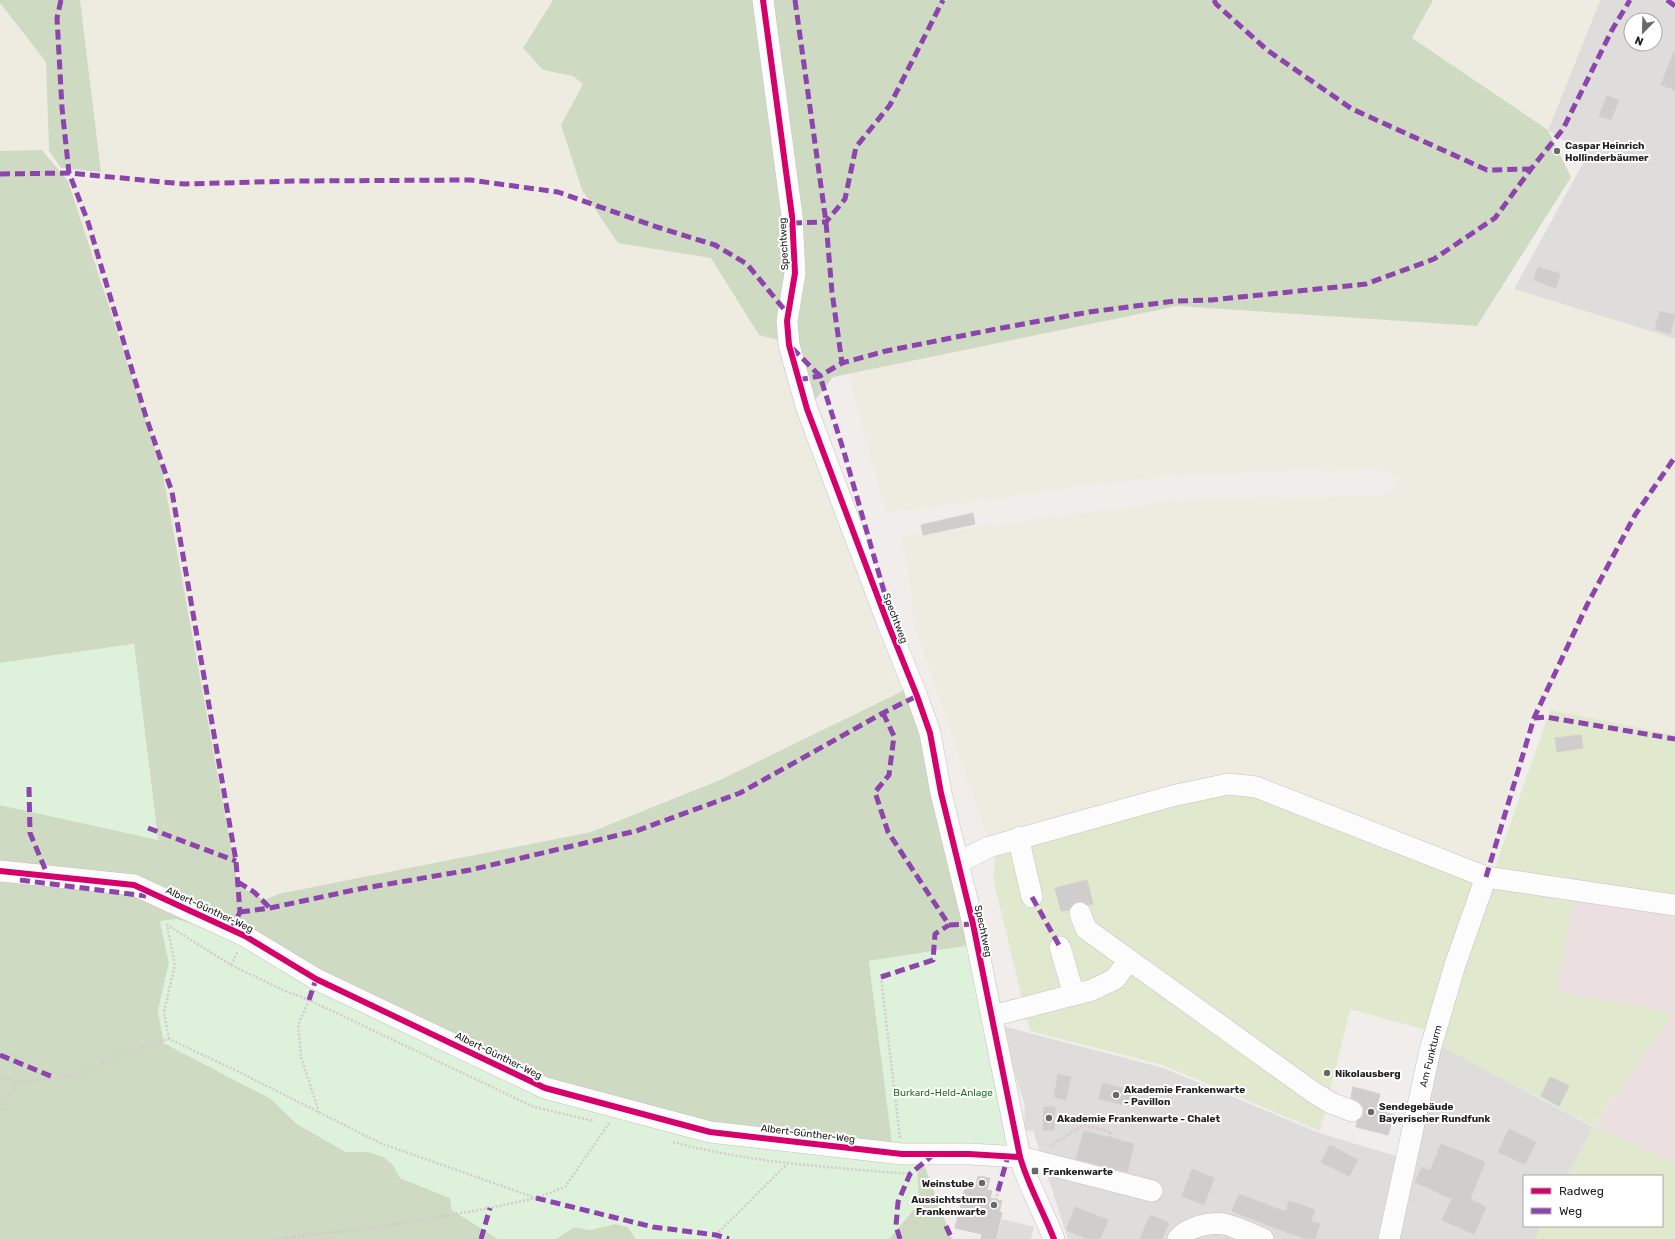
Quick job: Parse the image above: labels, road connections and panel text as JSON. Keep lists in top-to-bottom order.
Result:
{
  "streets": {
    "street": ["Spechtweg", "Albert-Günther-Weg", "Am Funkturm"]
  },
  "crossings": [
    ["Spechtweg", "Albert-Günther-Weg"]
  ],
  "parks": ["Burkard-Held-Anlage"],
  "places": {
    "other": [
      "Caspar Heinrich Hollinderbäumer",
      "Nikolausberg",
      "Akademie Frankenwarte - Pavillon",
      "Sendegebäude Bayerischer Rundfunk",
      "Akademie Frankenwarte - Chalet",
      "Weinstube",
      "Aussichtsturm Frankenwarte"
    ],
    "transit": ["Frankenwarte"]
  },
  "legend": ["Radweg", "Weg"],
  "north": "bottom left"
}
